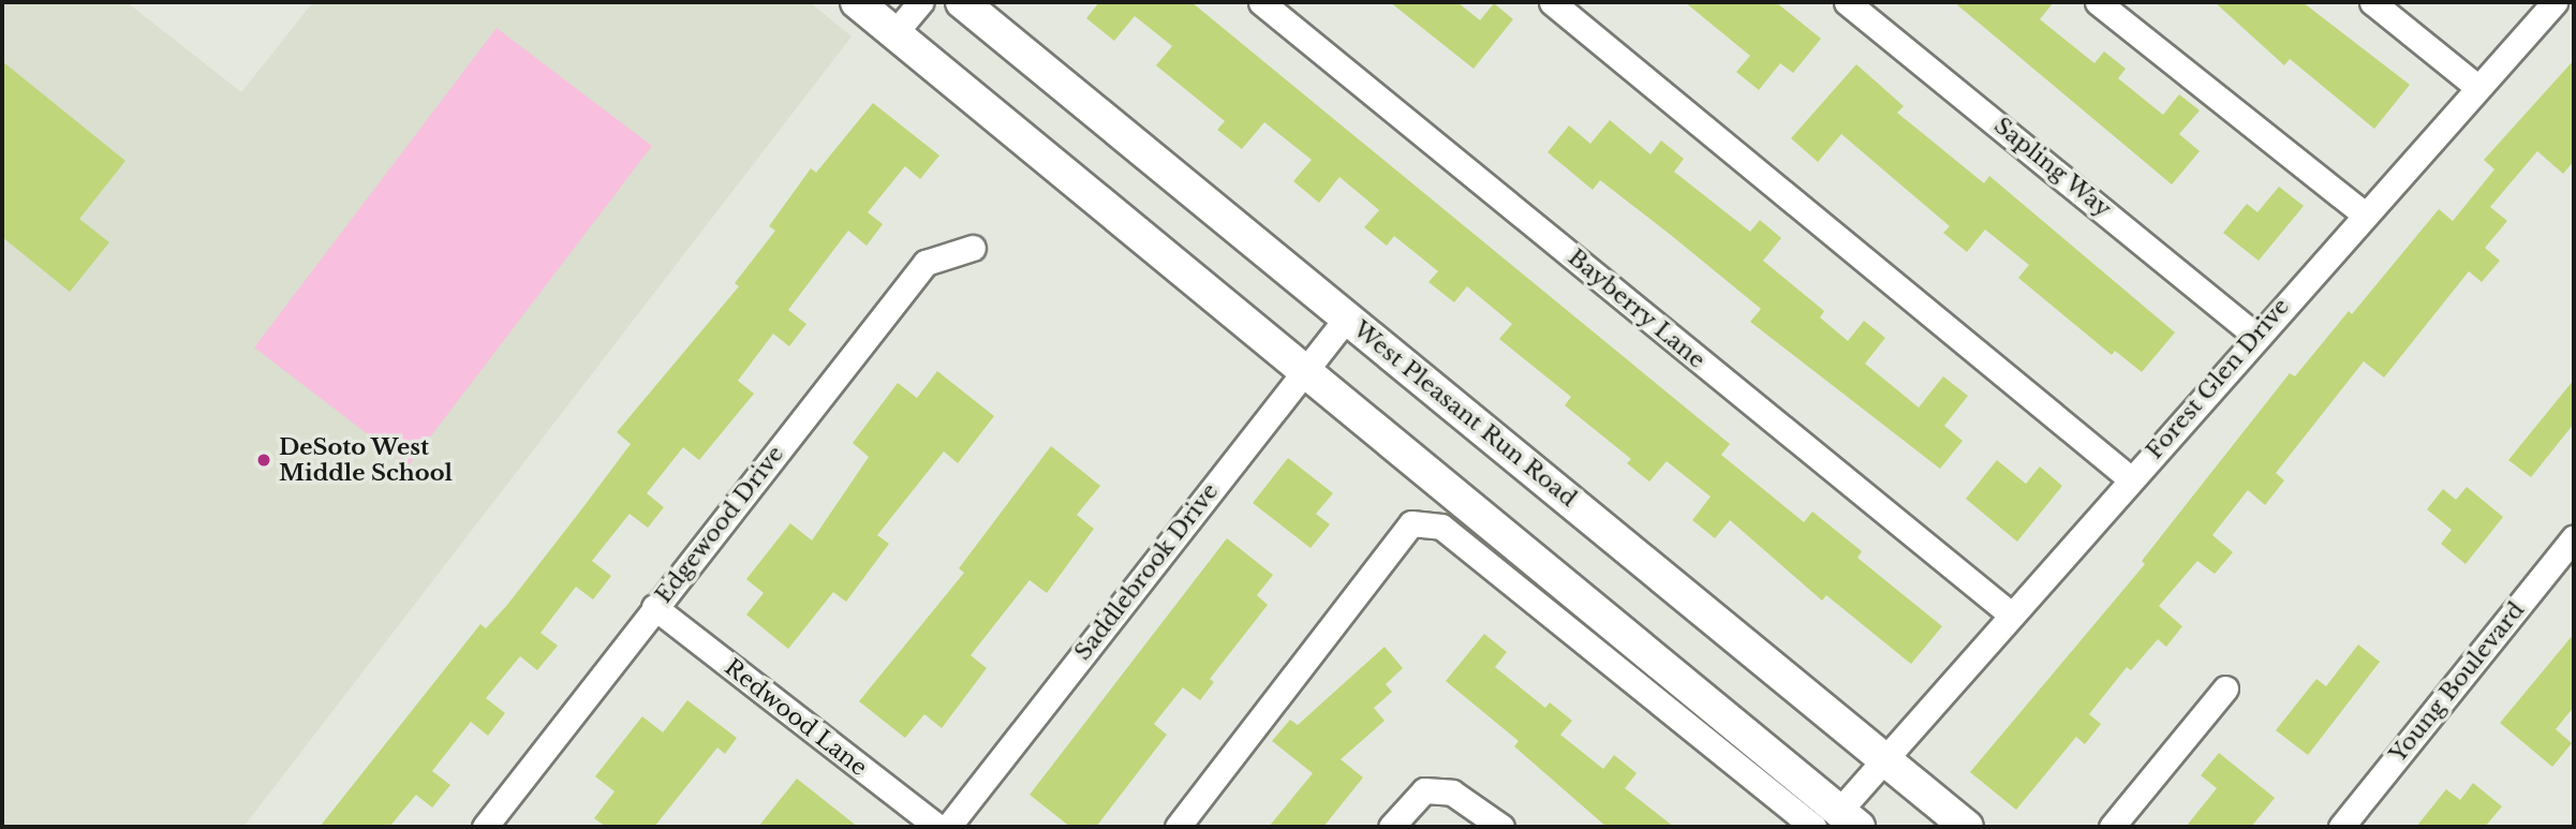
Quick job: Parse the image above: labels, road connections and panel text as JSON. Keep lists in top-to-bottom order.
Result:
{
  "streets": {
    "main road": ["West Pleasant Run Road"],
    "street": [
      "Sapling Way",
      "Bayberry Lane",
      "Forest Glen Drive",
      "Edgewood Drive",
      "Saddlebrook Drive",
      "Young Boulevard",
      "Redwood Lane"
    ]
  },
  "crossings": [
    ["Sapling Way", "Forest Glen Drive"],
    ["Bayberry Lane", "Forest Glen Drive"],
    ["Forest Glen Drive", "West Pleasant Run Road"],
    ["West Pleasant Run Road", "Saddlebrook Drive"],
    ["Edgewood Drive", "Redwood Lane"]
  ],
  "places": ["DeSoto West Middle School"]
}
